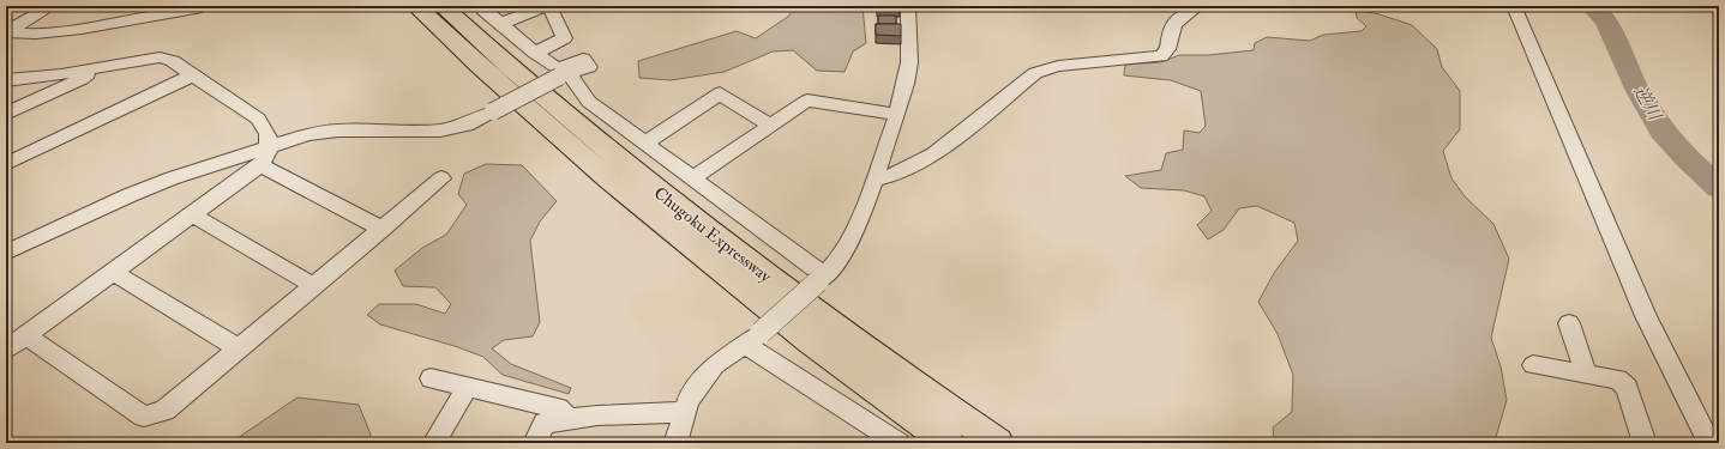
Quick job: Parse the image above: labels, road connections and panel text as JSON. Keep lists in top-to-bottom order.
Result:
{
  "streets": {
    "highway": ["Chugoku Expressway"]
  },
  "water": ["逆川"]
}
